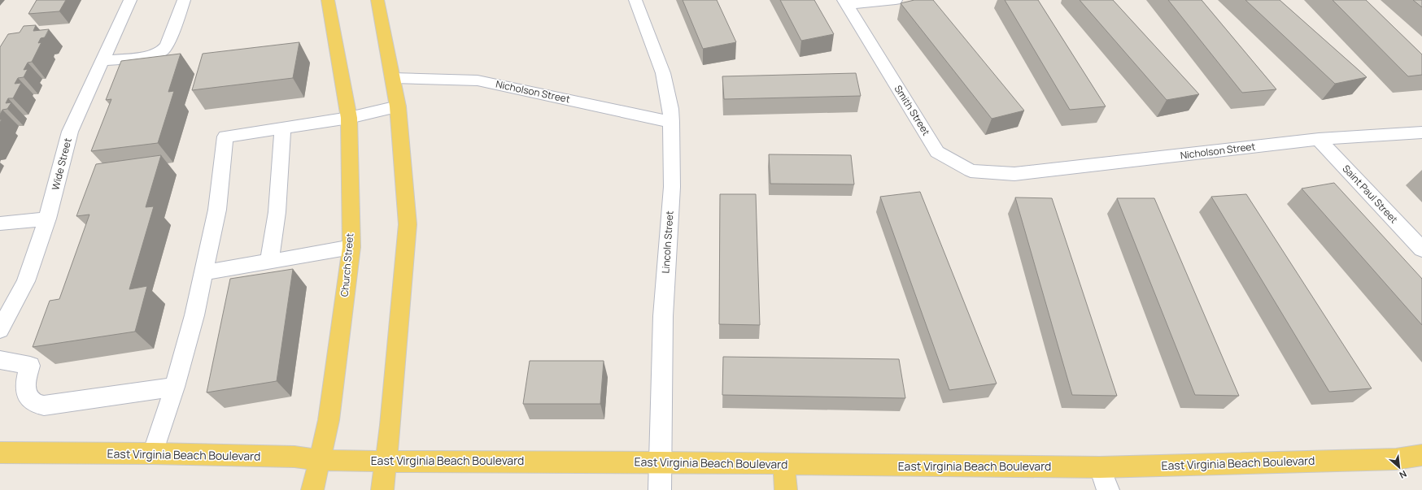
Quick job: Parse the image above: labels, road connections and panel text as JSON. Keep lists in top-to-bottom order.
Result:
{
  "streets": {
    "main road": ["Church Street", "East Virginia Beach Boulevard"],
    "street": [
      "Nicholson Street",
      "Smith Street",
      "Wide Street",
      "Saint Paul Street",
      "Lincoln Street"
    ]
  },
  "crossings": [
    ["Nicholson Street", "Smith Street"],
    ["Nicholson Street", "Saint Paul Street"],
    ["Nicholson Street", "Lincoln Street"],
    ["Lincoln Street", "East Virginia Beach Boulevard"],
    ["Church Street", "East Virginia Beach Boulevard"]
  ],
  "north": "bottom right"
}
